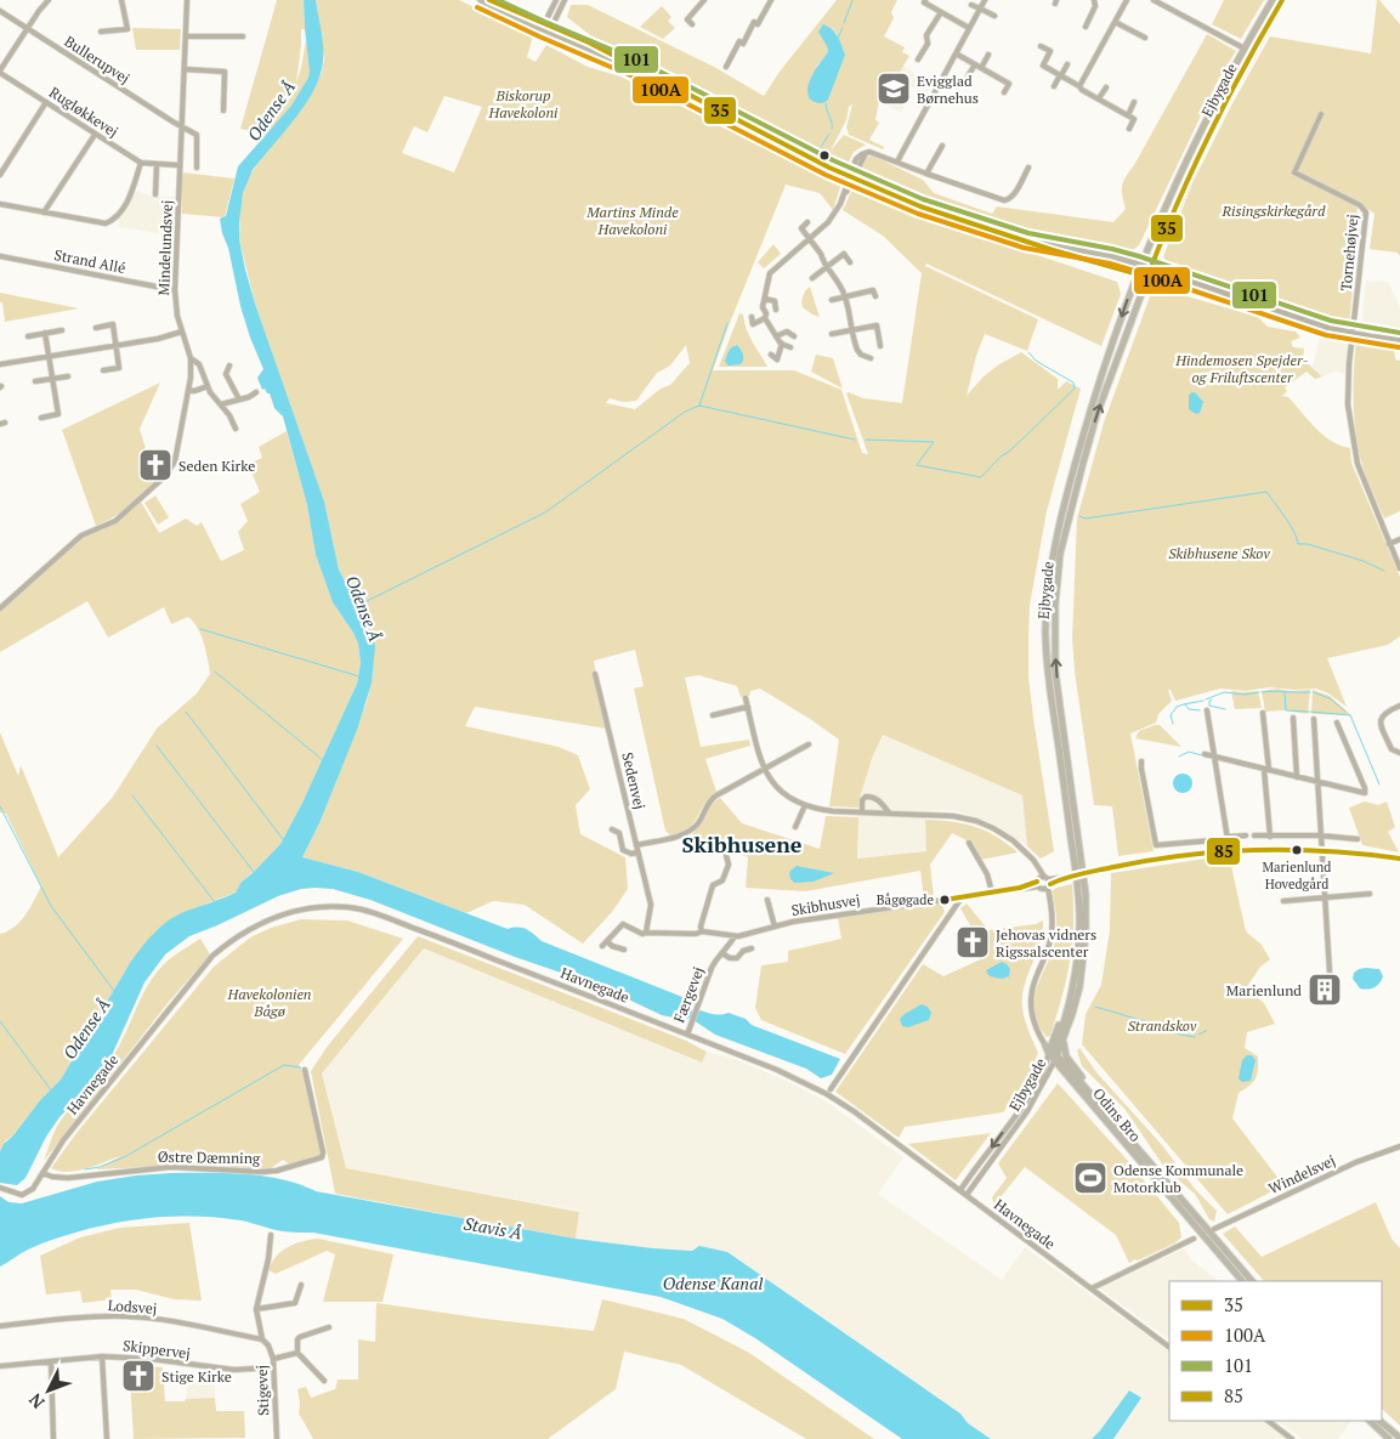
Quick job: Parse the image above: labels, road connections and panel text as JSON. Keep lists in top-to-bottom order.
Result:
{
  "streets": {
    "main road": ["Ejbygade", "Odins Bro"],
    "street": [
      "Bullerupvej",
      "Rugløkkevej",
      "Mindelundsvej",
      "Tornehøjvej",
      "Strand Allé",
      "Sedenvej",
      "Skibhusvej",
      "Havnegade",
      "Færgevej",
      "Østre Dæmning",
      "Windelsvej",
      "Lodsvej",
      "Skippervej",
      "Stigevej"
    ]
  },
  "crossings": [
    ["Bullerupvej", "Mindelundsvej"],
    ["Ejbygade", "Havnegade"],
    ["Ejbygade", "Odins Bro"],
    ["Rugløkkevej", "Mindelundsvej"],
    ["Mindelundsvej", "Strand Allé"],
    ["Skibhusvej", "Færgevej"],
    ["Skibhusvej", "Odins Bro"],
    ["Havnegade", "Færgevej"],
    ["Havnegade", "Østre Dæmning"],
    ["Lodsvej", "Stigevej"],
    ["Skippervej", "Stigevej"]
  ],
  "districts": ["Skibhusene"],
  "water": ["Odense Å", "Stavis Å", "Odense Kanal"],
  "parks": [
    "Biskorup Havekoloni",
    "Risingskirkegård",
    "Martins Minde Havekoloni",
    "Hindemosen Spejder- og Friluftscenter",
    "Skibhusene Skov",
    "Havekolonien Bågø",
    "Strandskov"
  ],
  "places": {
    "school or university": ["Evigglad Børnehus"],
    "church": ["Seden Kirke", "Jehovas vidners Rigssalscenter", "Stige Kirke"],
    "other": ["Marienlund Hovedgård", "Bågøgade"],
    "building": ["Marienlund"],
    "sports": ["Odense Kommunale Motorklub"]
  },
  "lines": [
    "transit line 35",
    "transit line 101",
    "transit line 100A",
    "transit line 85"
  ],
  "legend": [
    "35",
    "100A",
    "101",
    "85"
  ],
  "north": "bottom left"
}
